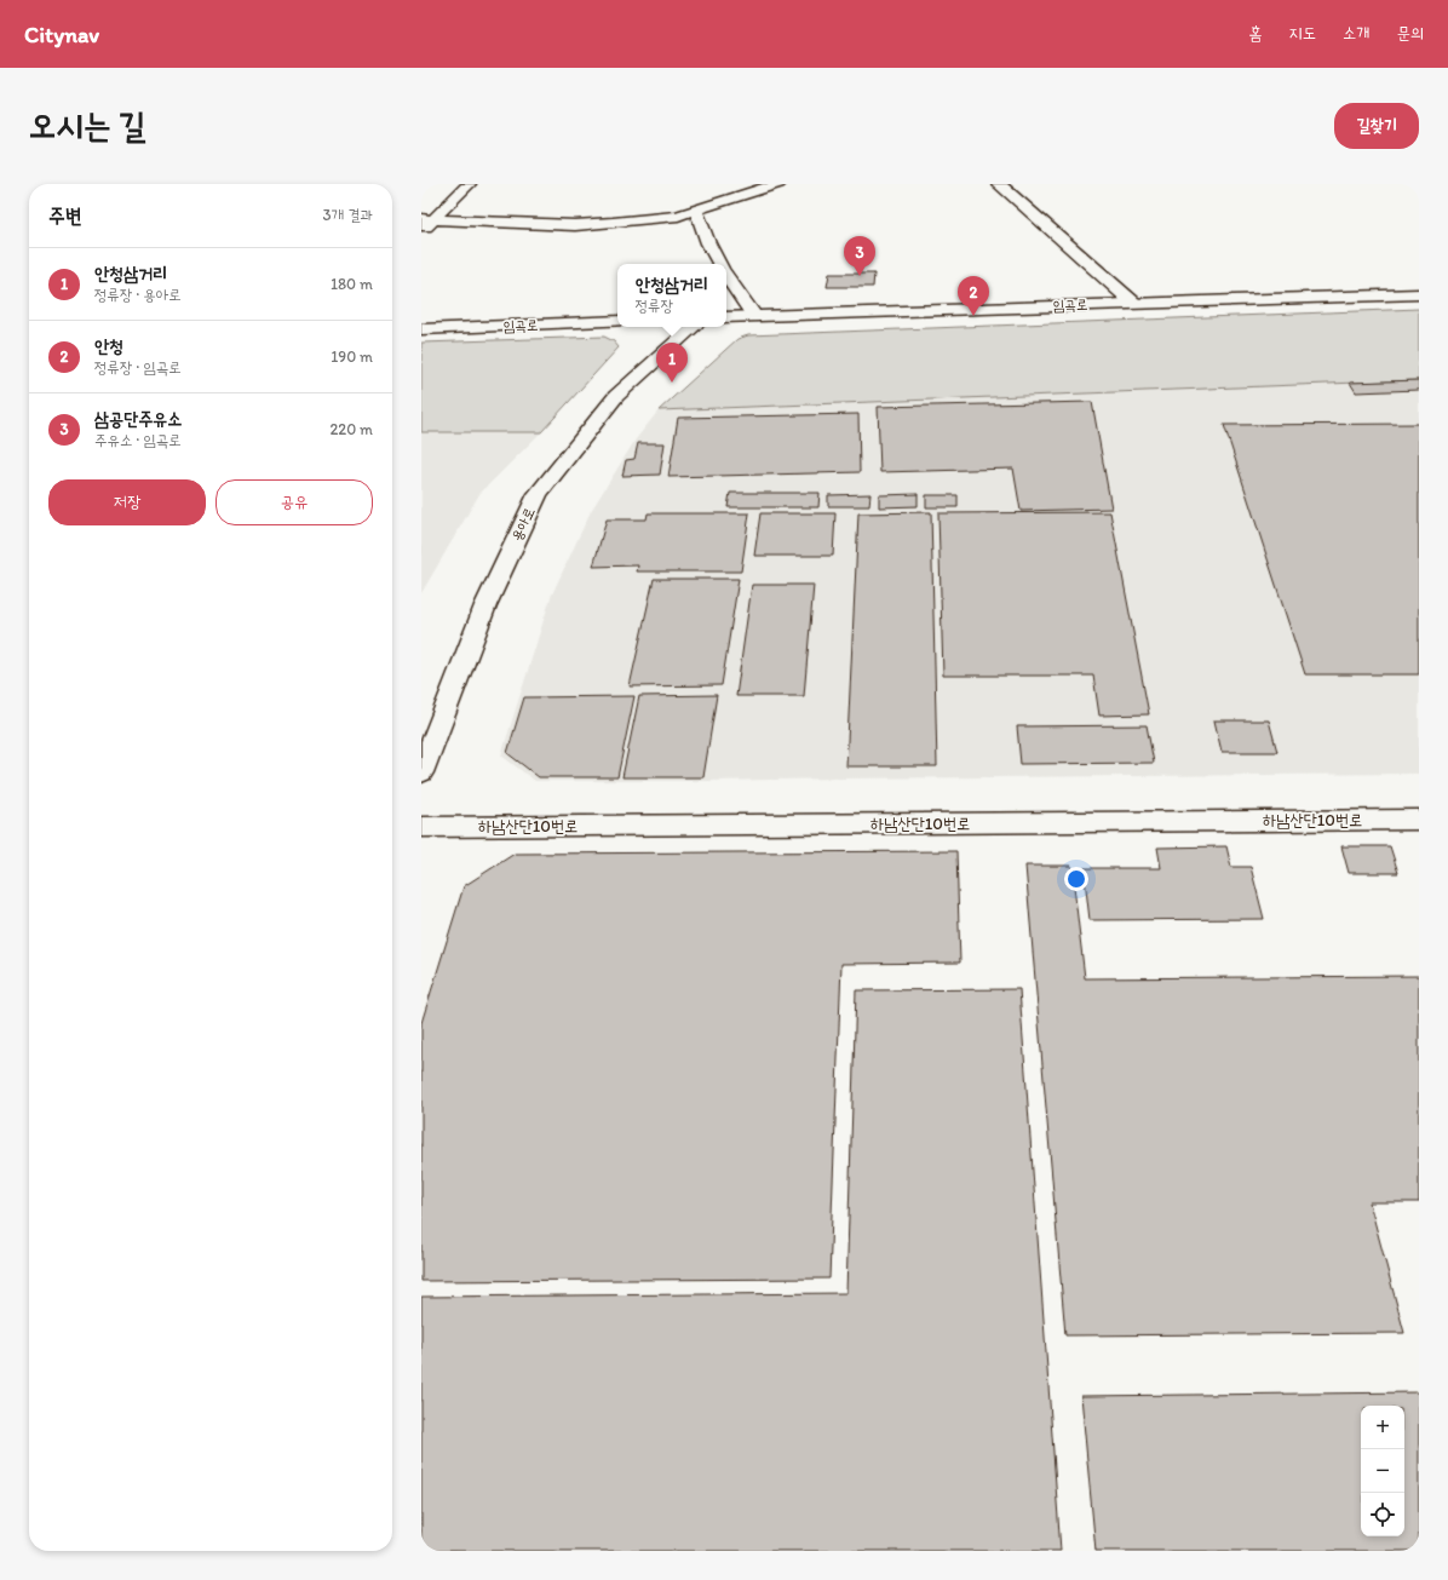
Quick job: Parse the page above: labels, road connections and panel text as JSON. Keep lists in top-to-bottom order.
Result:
{
  "streets": {
    "street": ["임곡로", "용아로", "하남산단10번로"]
  },
  "page": {
    "header": "Citynav",
    "nav": [
      "홈",
      "지도",
      "소개",
      "문의"
    ],
    "buttons": [
      "길찾기",
      ["저장", "공유"]
    ],
    "title": "오시는 길",
    "heading": ["주변", "3개 결과"],
    "pins": ["3", "2", "1"],
    "list": [
      {
        "mark": "1",
        "name": "안청삼거리",
        "note": "정류장 · 용아로",
        "value": "180 m"
      },
      {
        "mark": "2",
        "name": "안청",
        "note": "정류장 · 임곡로",
        "value": "190 m"
      },
      {
        "mark": "3",
        "name": "삼공단주유소",
        "note": "주유소 · 임곡로",
        "value": "220 m"
      }
    ],
    "popup": ["안청삼거리", "정류장"],
    "map_buttons": ["+", "−"]
  }
}
